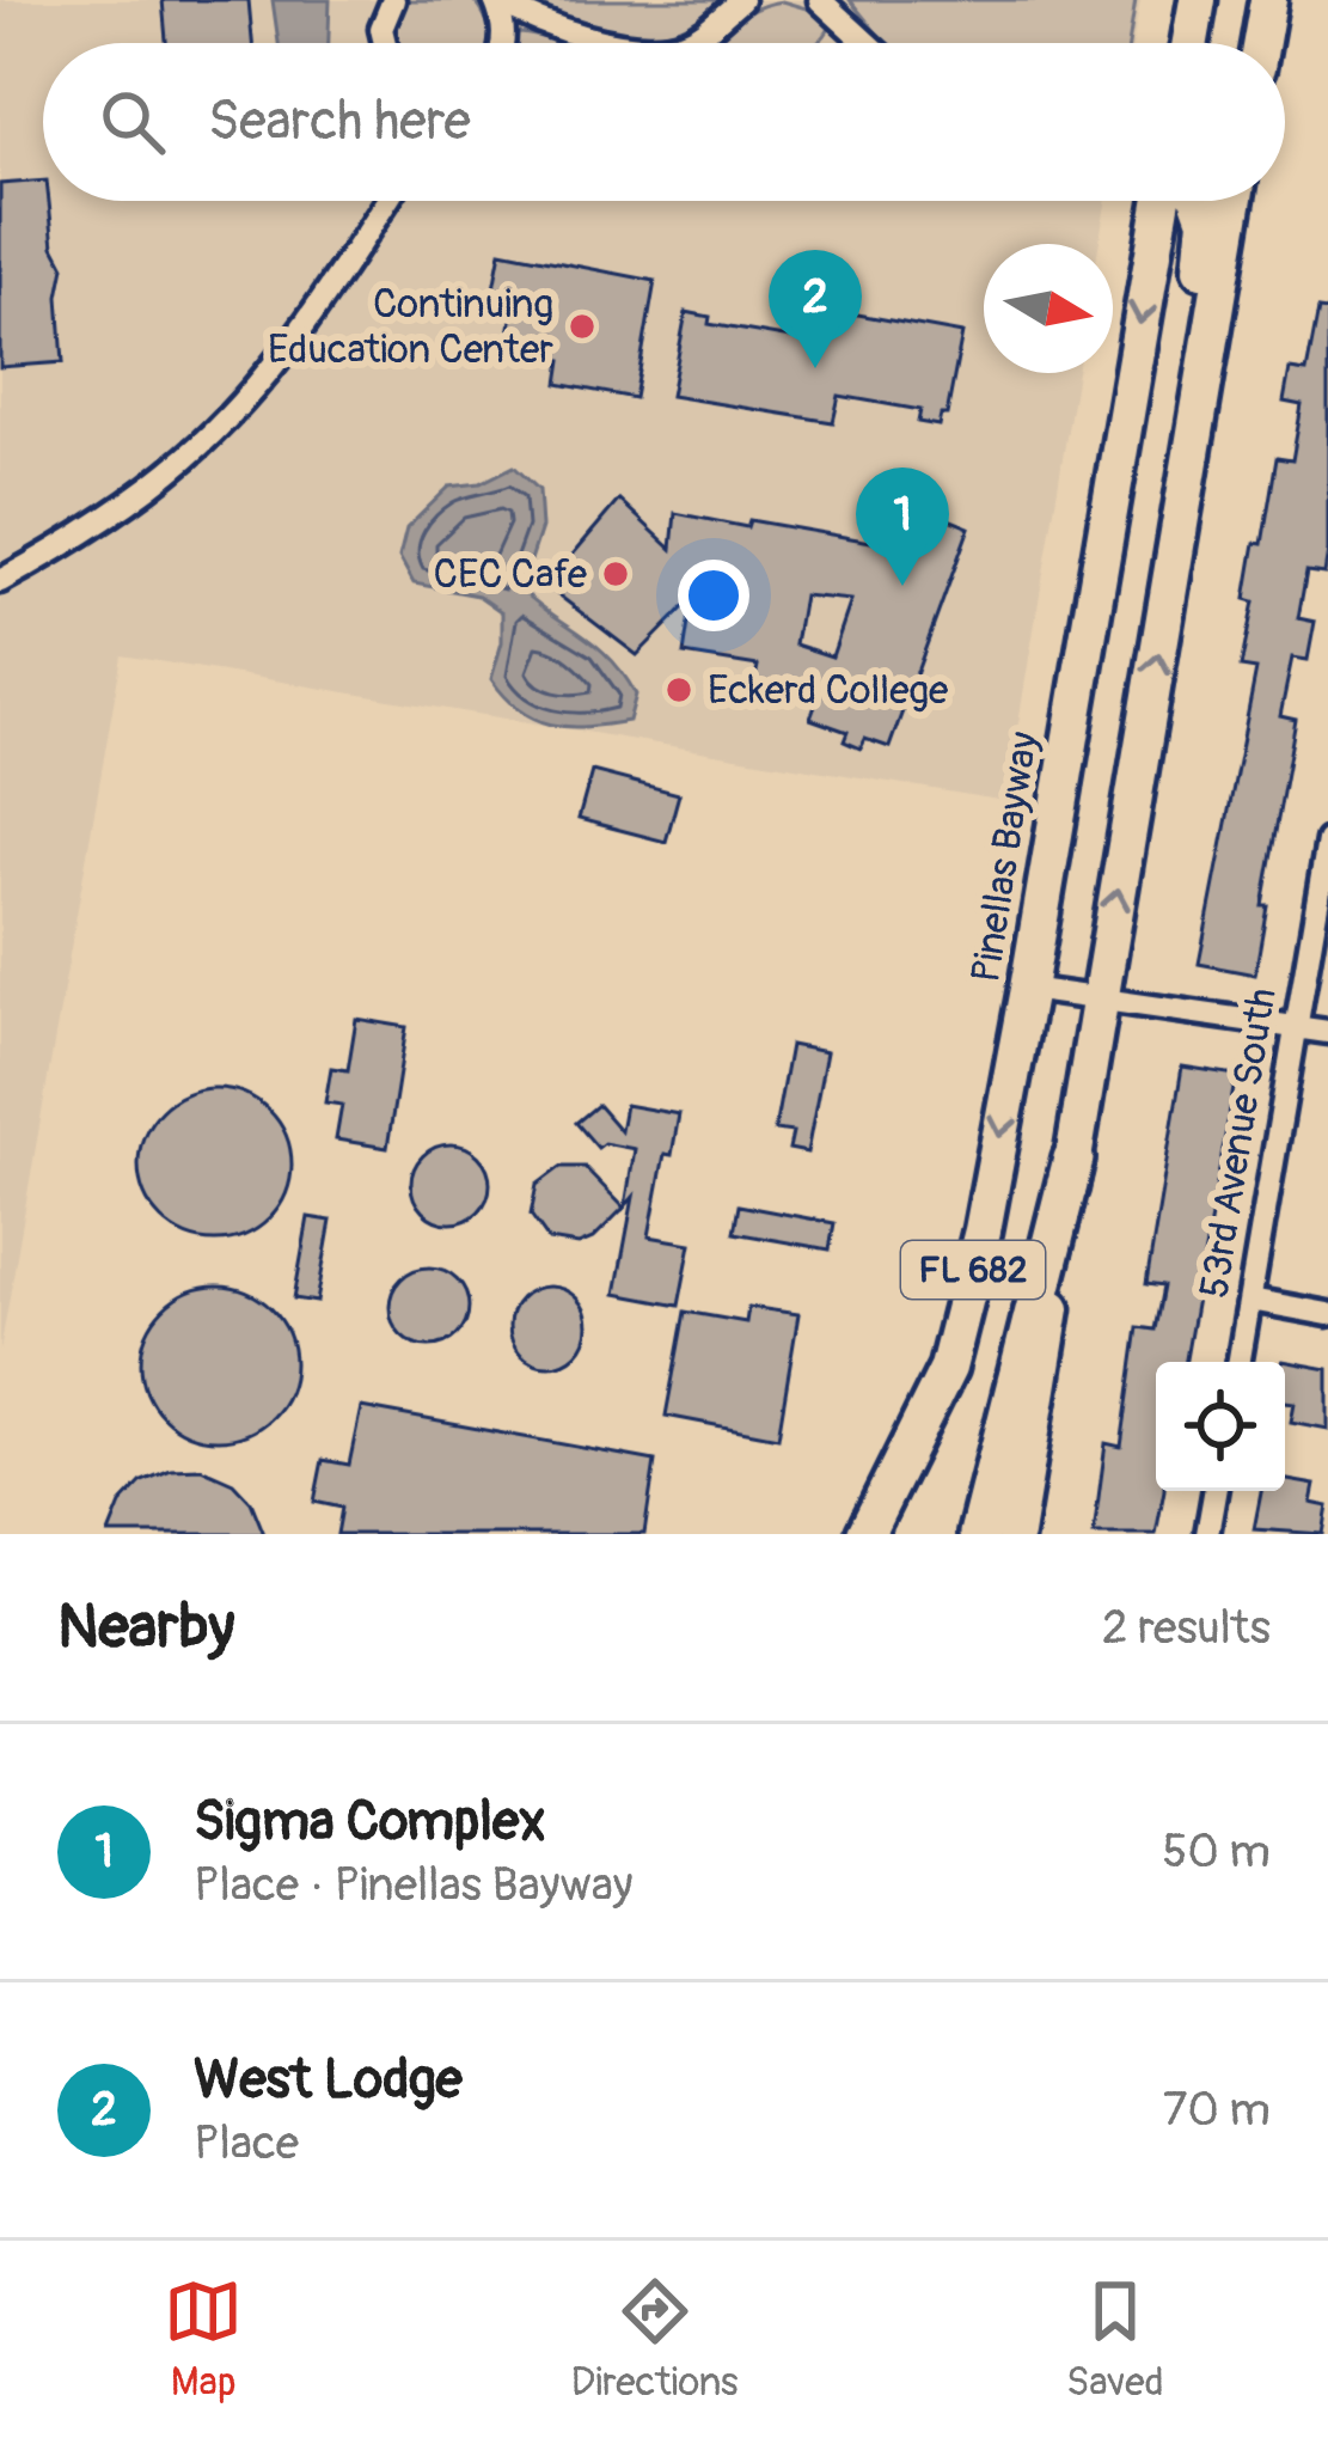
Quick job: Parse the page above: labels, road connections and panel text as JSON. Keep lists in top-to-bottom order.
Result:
{
  "streets": {
    "main road": ["Pinellas Bayway", "FL 682"],
    "street": ["53rd Avenue South"]
  },
  "places": ["Continuing Education Center", "CEC Cafe", "Eckerd College"],
  "north": "right",
  "page": {
    "search": "Search here",
    "pins": ["2", "1"],
    "heading": ["Nearby", "2 results"],
    "list": [
      {
        "mark": "1",
        "name": "Sigma Complex",
        "note": "Place · Pinellas Bayway",
        "value": "50 m"
      },
      {
        "mark": "2",
        "name": "West Lodge",
        "note": "Place",
        "value": "70 m"
      }
    ],
    "nav": ["Map", "Directions", "Saved"]
  }
}
